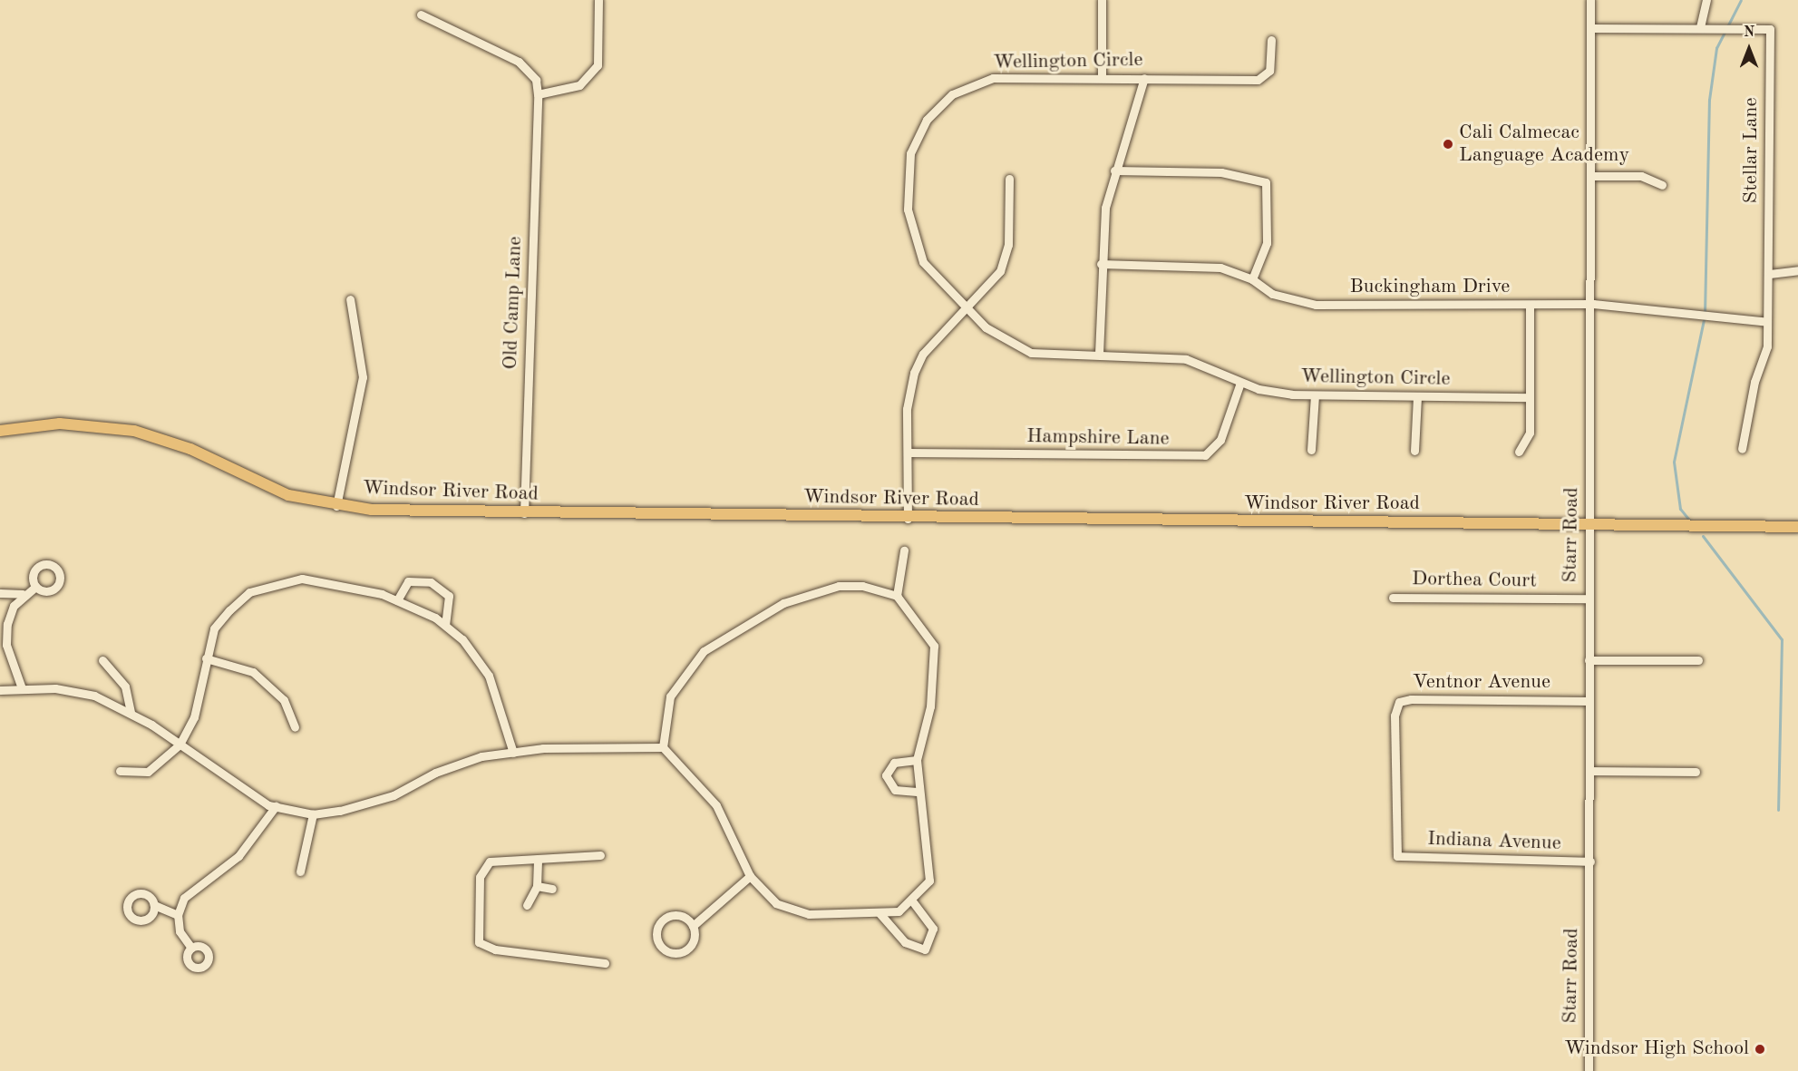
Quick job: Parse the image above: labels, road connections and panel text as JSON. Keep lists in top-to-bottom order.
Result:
{
  "streets": {
    "main road": ["Windsor River Road"],
    "street": [
      "Wellington Circle",
      "Stellar Lane",
      "Buckingham Drive",
      "Old Camp Lane",
      "Hampshire Lane",
      "Starr Road",
      "Dorthea Court",
      "Ventnor Avenue",
      "Indiana Avenue"
    ]
  },
  "crossings": [
    ["Wellington Circle", "Hampshire Lane"],
    ["Stellar Lane", "Buckingham Drive"],
    ["Stellar Lane", "Starr Road"],
    ["Buckingham Drive", "Starr Road"],
    ["Old Camp Lane", "Windsor River Road"],
    ["Windsor River Road", "Starr Road"],
    ["Starr Road", "Dorthea Court"],
    ["Starr Road", "Ventnor Avenue"],
    ["Starr Road", "Indiana Avenue"],
    ["Ventnor Avenue", "Indiana Avenue"]
  ],
  "places": ["Cali Calmecac Language Academy", "Windsor High School"],
  "north": "top"
}
